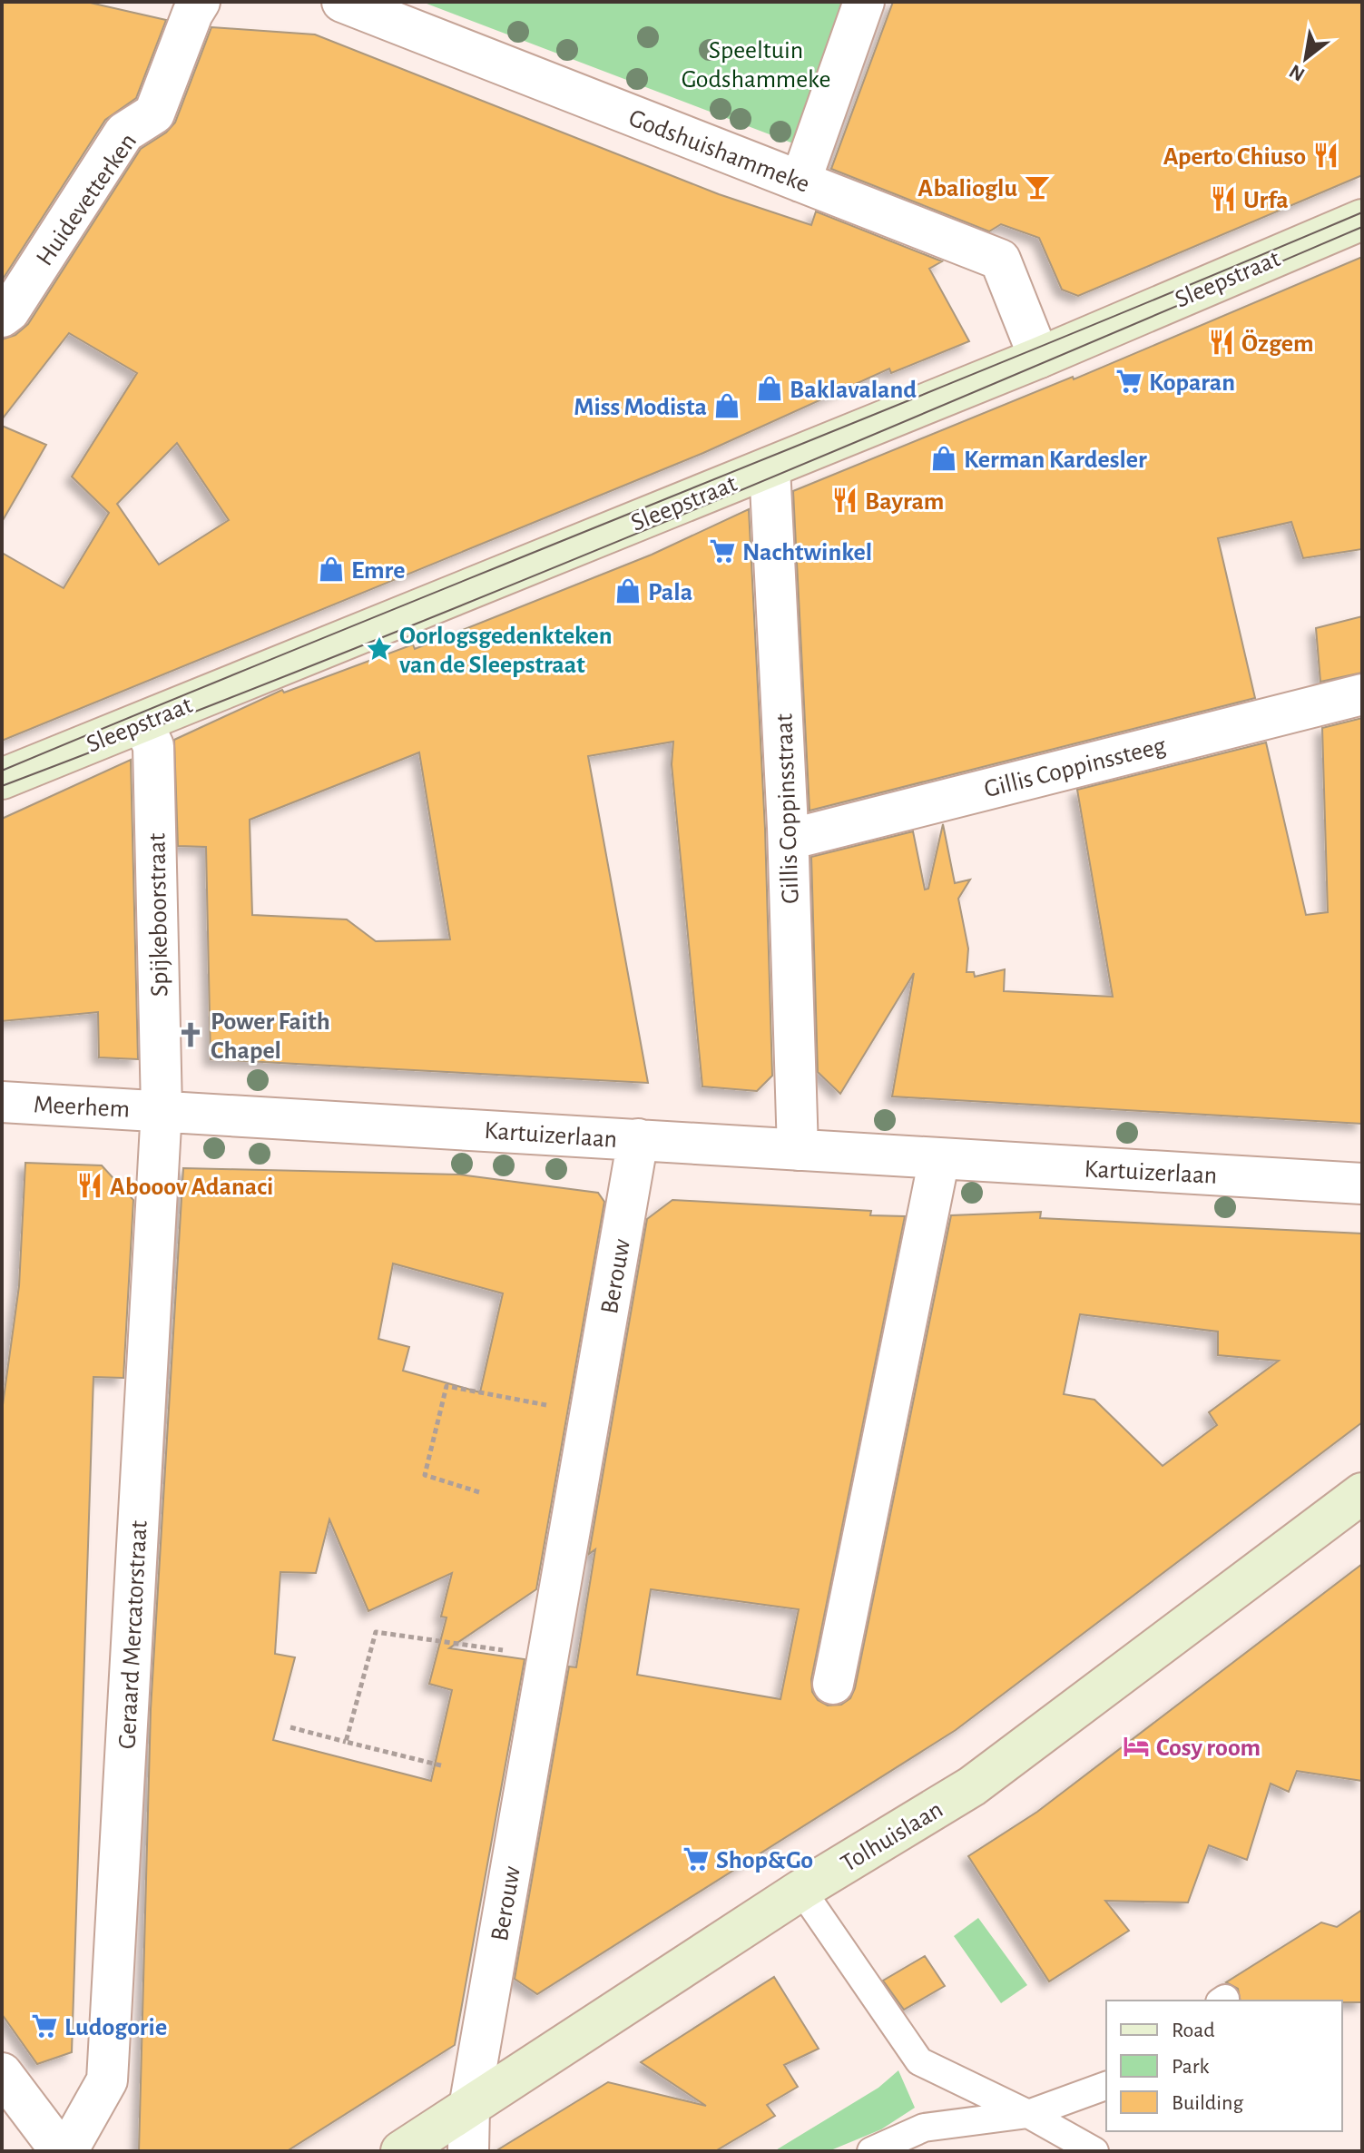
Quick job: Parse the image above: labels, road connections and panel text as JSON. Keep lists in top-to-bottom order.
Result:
{
  "streets": {
    "street": [
      "Godshuishammeke",
      "Huidevetterken",
      "Sleepstraat",
      "Gillis Coppinssteeg",
      "Gillis Coppinsstraat",
      "Spijkeboorstraat",
      "Meerhem",
      "Kartuizerlaan",
      "Berouw",
      "Geraard Mercatorstraat",
      "Tolhuislaan"
    ]
  },
  "crossings": [
    ["Godshuishammeke", "Sleepstraat"],
    ["Sleepstraat", "Gillis Coppinsstraat"],
    ["Sleepstraat", "Spijkeboorstraat"],
    ["Gillis Coppinssteeg", "Gillis Coppinsstraat"],
    ["Gillis Coppinsstraat", "Kartuizerlaan"],
    ["Spijkeboorstraat", "Meerhem"],
    ["Spijkeboorstraat", "Kartuizerlaan"],
    ["Spijkeboorstraat", "Geraard Mercatorstraat"],
    ["Meerhem", "Kartuizerlaan"],
    ["Meerhem", "Geraard Mercatorstraat"],
    ["Kartuizerlaan", "Berouw"],
    ["Kartuizerlaan", "Geraard Mercatorstraat"],
    ["Berouw", "Tolhuislaan"]
  ],
  "parks": ["Speeltuin Godshammeke"],
  "places": {
    "restaurant": [
      "Aperto Chiuso",
      "Urfa",
      "Özgem",
      "Bayram",
      "Abooov Adanaci"
    ],
    "bar": ["Abalioglu"],
    "supermarket": [
      "Koparan",
      "Nachtwinkel",
      "Shop&Go",
      "Ludogorie"
    ],
    "shop": [
      "Baklavaland",
      "Miss Modista",
      "Kerman Kardesler",
      "Emre",
      "Pala"
    ],
    "place": ["Oorlogsgedenkteken van de Sleepstraat"],
    "church": ["Power Faith Chapel"],
    "hotel": ["Cosy room"]
  },
  "legend": ["Road", "Park", "Building"],
  "north": "bottom left"
}
